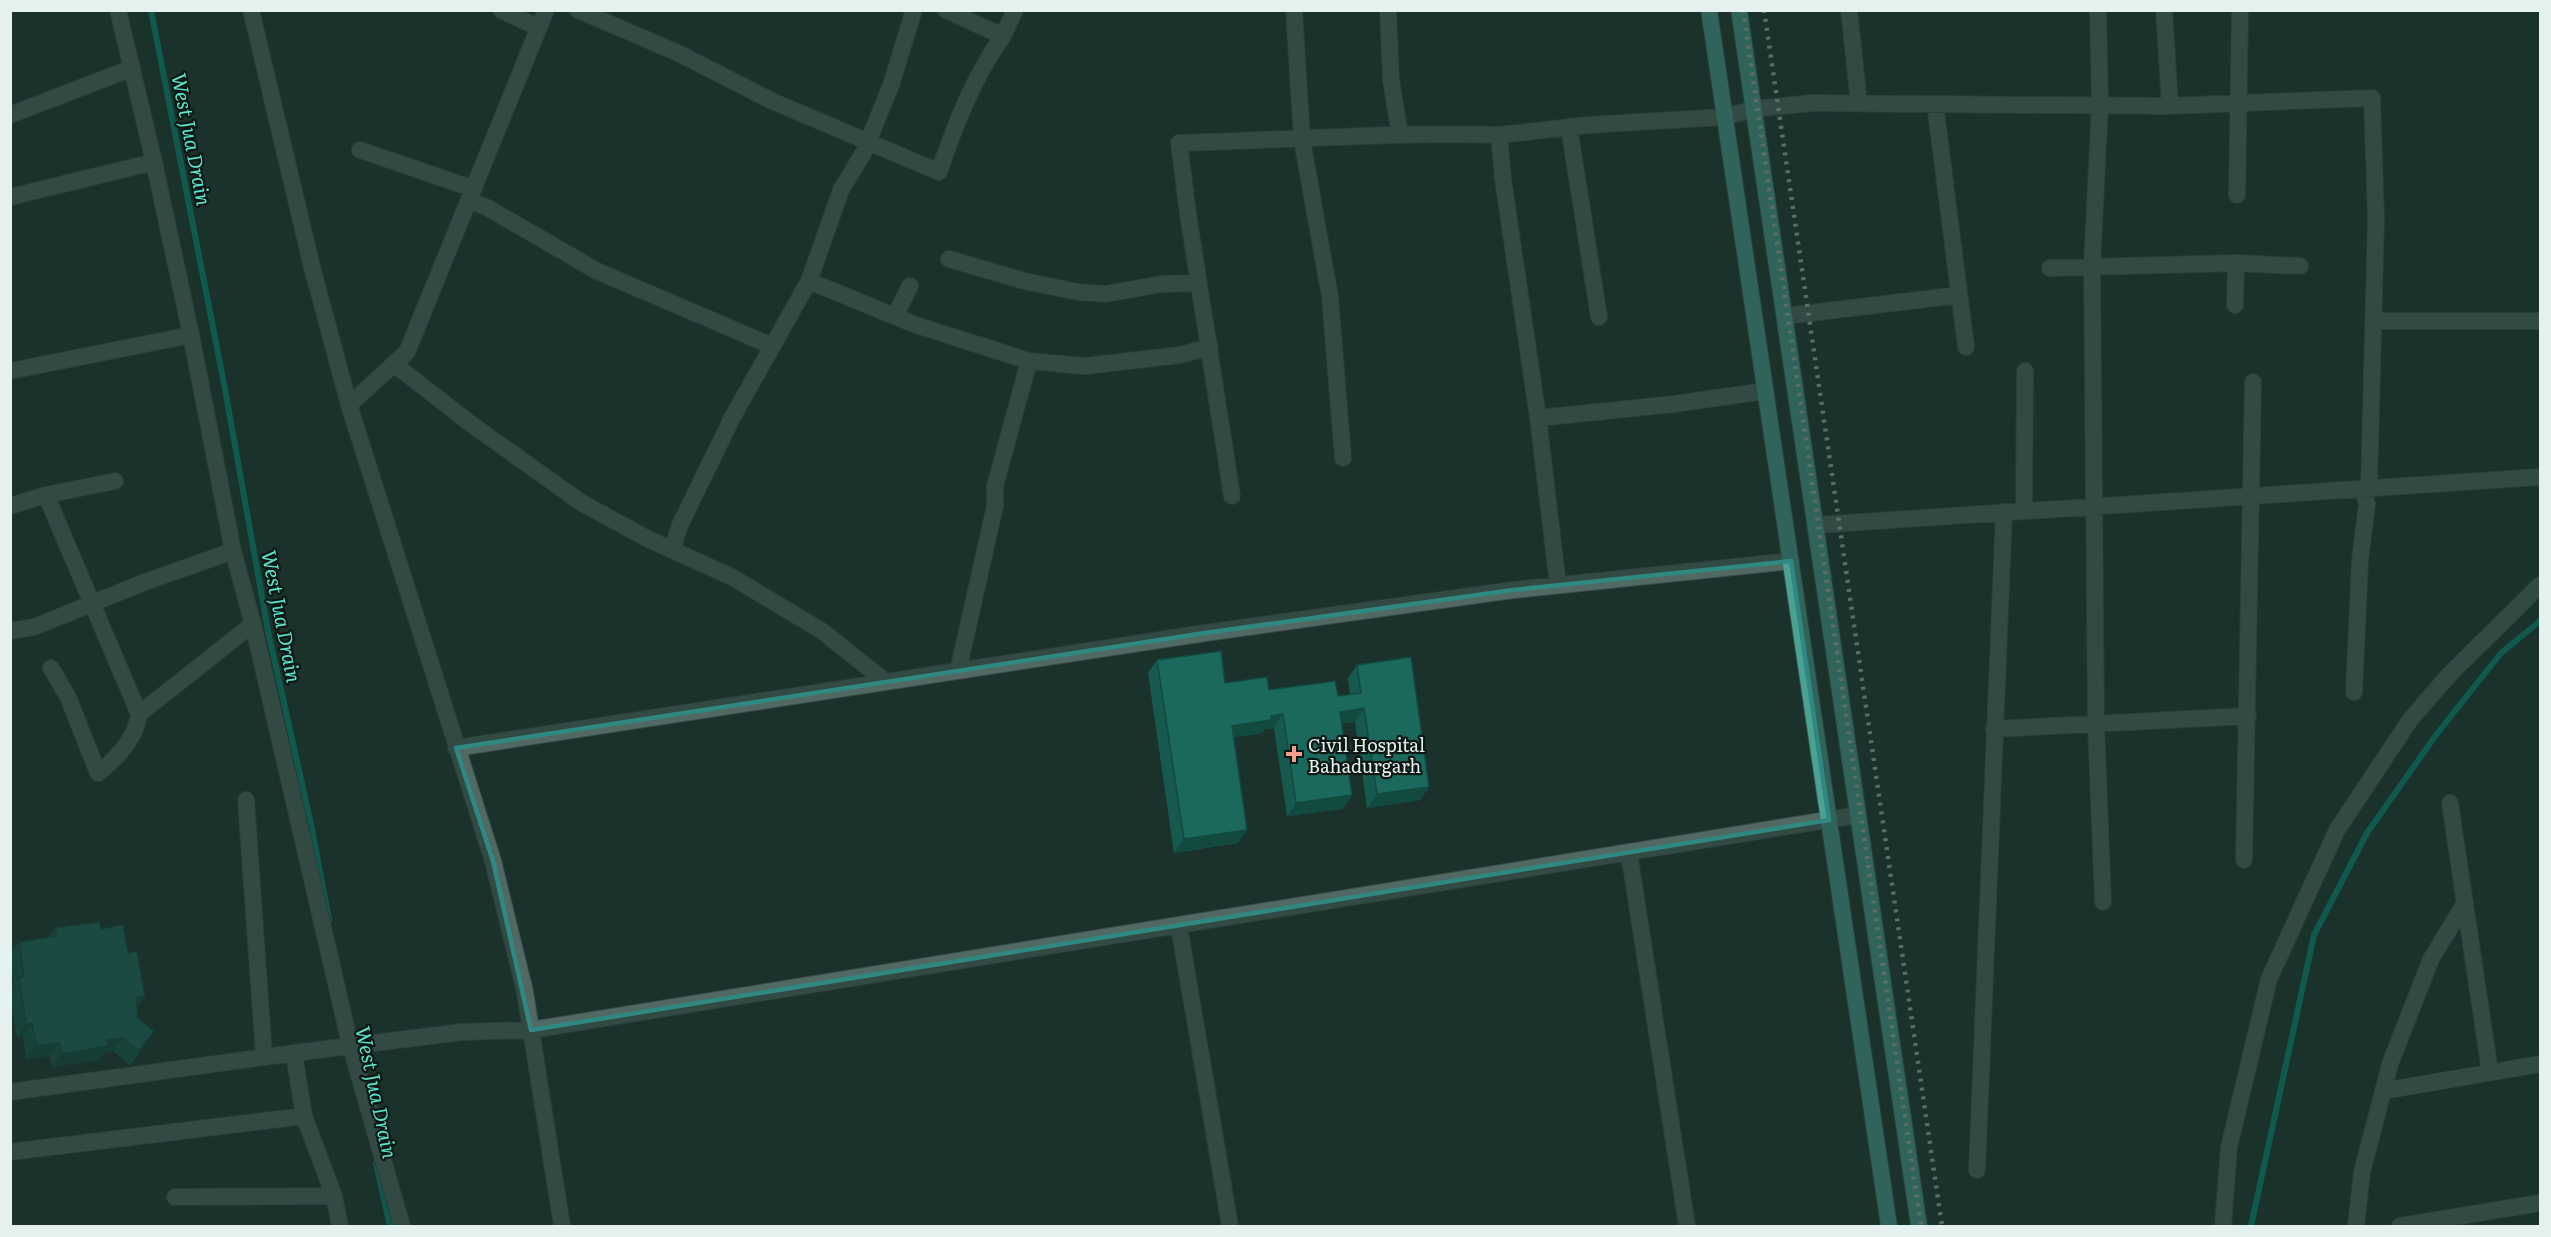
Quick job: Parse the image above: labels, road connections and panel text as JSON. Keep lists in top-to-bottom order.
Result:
{
  "water": ["West Jua Drain"],
  "places": {
    "health": ["Civil Hospital Bahadurgarh"]
  }
}
